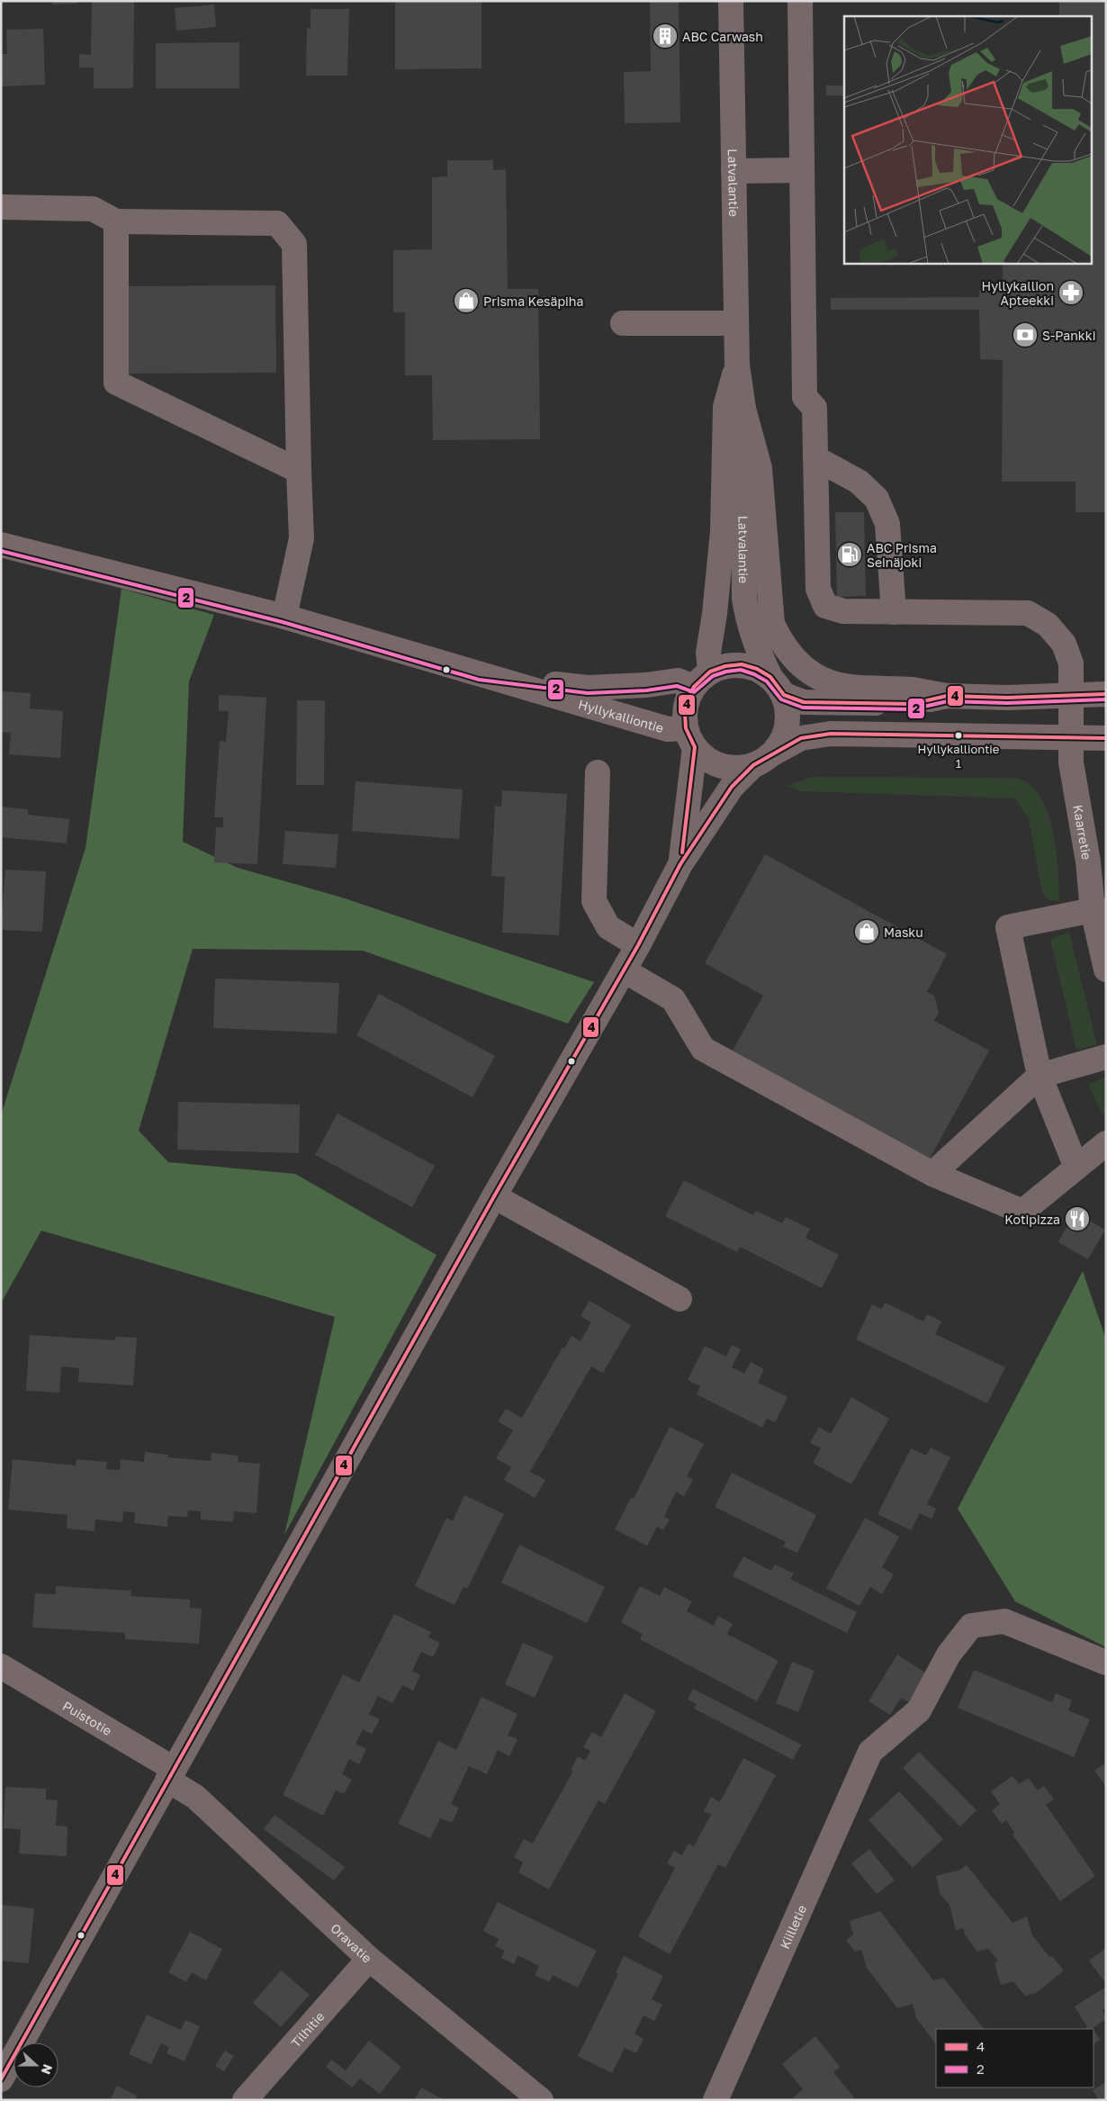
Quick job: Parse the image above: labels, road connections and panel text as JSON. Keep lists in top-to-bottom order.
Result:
{
  "streets": {
    "main road": ["Hyllykalliontie"],
    "street": [
      "Latvalantie",
      "Kaarretie",
      "Puistotie",
      "Kiilletie",
      "Oravatie",
      "Tilhitie"
    ]
  },
  "crossings": [
    ["Latvalantie", "Hyllykalliontie"],
    ["Puistotie", "Oravatie"],
    ["Oravatie", "Tilhitie"]
  ],
  "places": {
    "building": ["ABC Carwash"],
    "pharmacy": ["Hyllykallion Apteekki"],
    "shop": ["Prisma Kesäpiha", "Masku"],
    "bank": ["S-Pankki"],
    "fuel station": ["ABC Prisma Seinäjoki"],
    "other": ["Hyllykalliontie 1"],
    "restaurant": ["Kotipizza"]
  },
  "lines": ["transit line 2", "transit line 4"],
  "legend": ["4", "2"],
  "north": "right"
}
